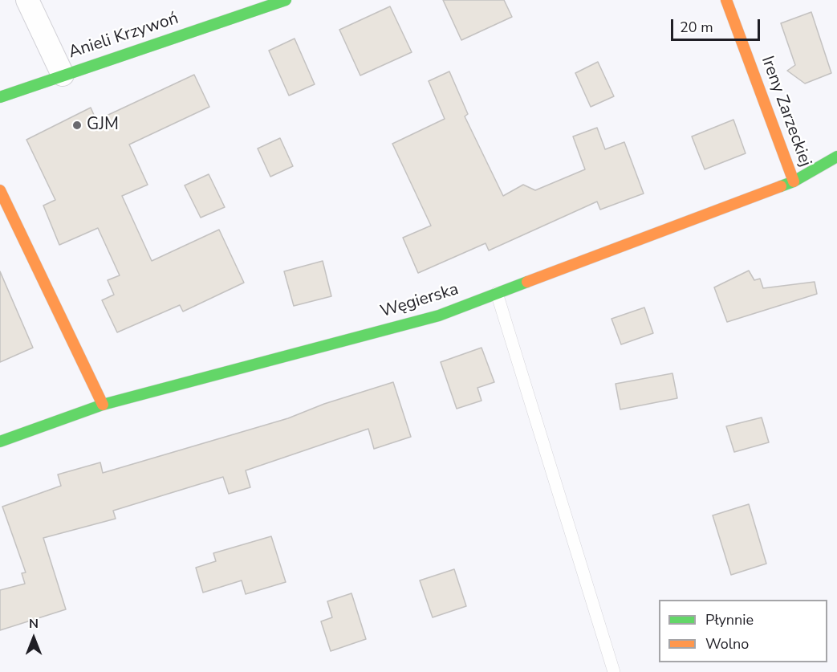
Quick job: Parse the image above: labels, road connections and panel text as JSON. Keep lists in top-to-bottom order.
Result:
{
  "streets": {
    "street": ["Anieli Krzywoń", "Ireny Zarzeckiej", "Węgierska"]
  },
  "crossings": [
    ["Ireny Zarzeckiej", "Węgierska"]
  ],
  "places": ["GJM"],
  "legend": ["Płynnie", "Wolno"],
  "scale_bar": "20 m",
  "north": "top"
}
